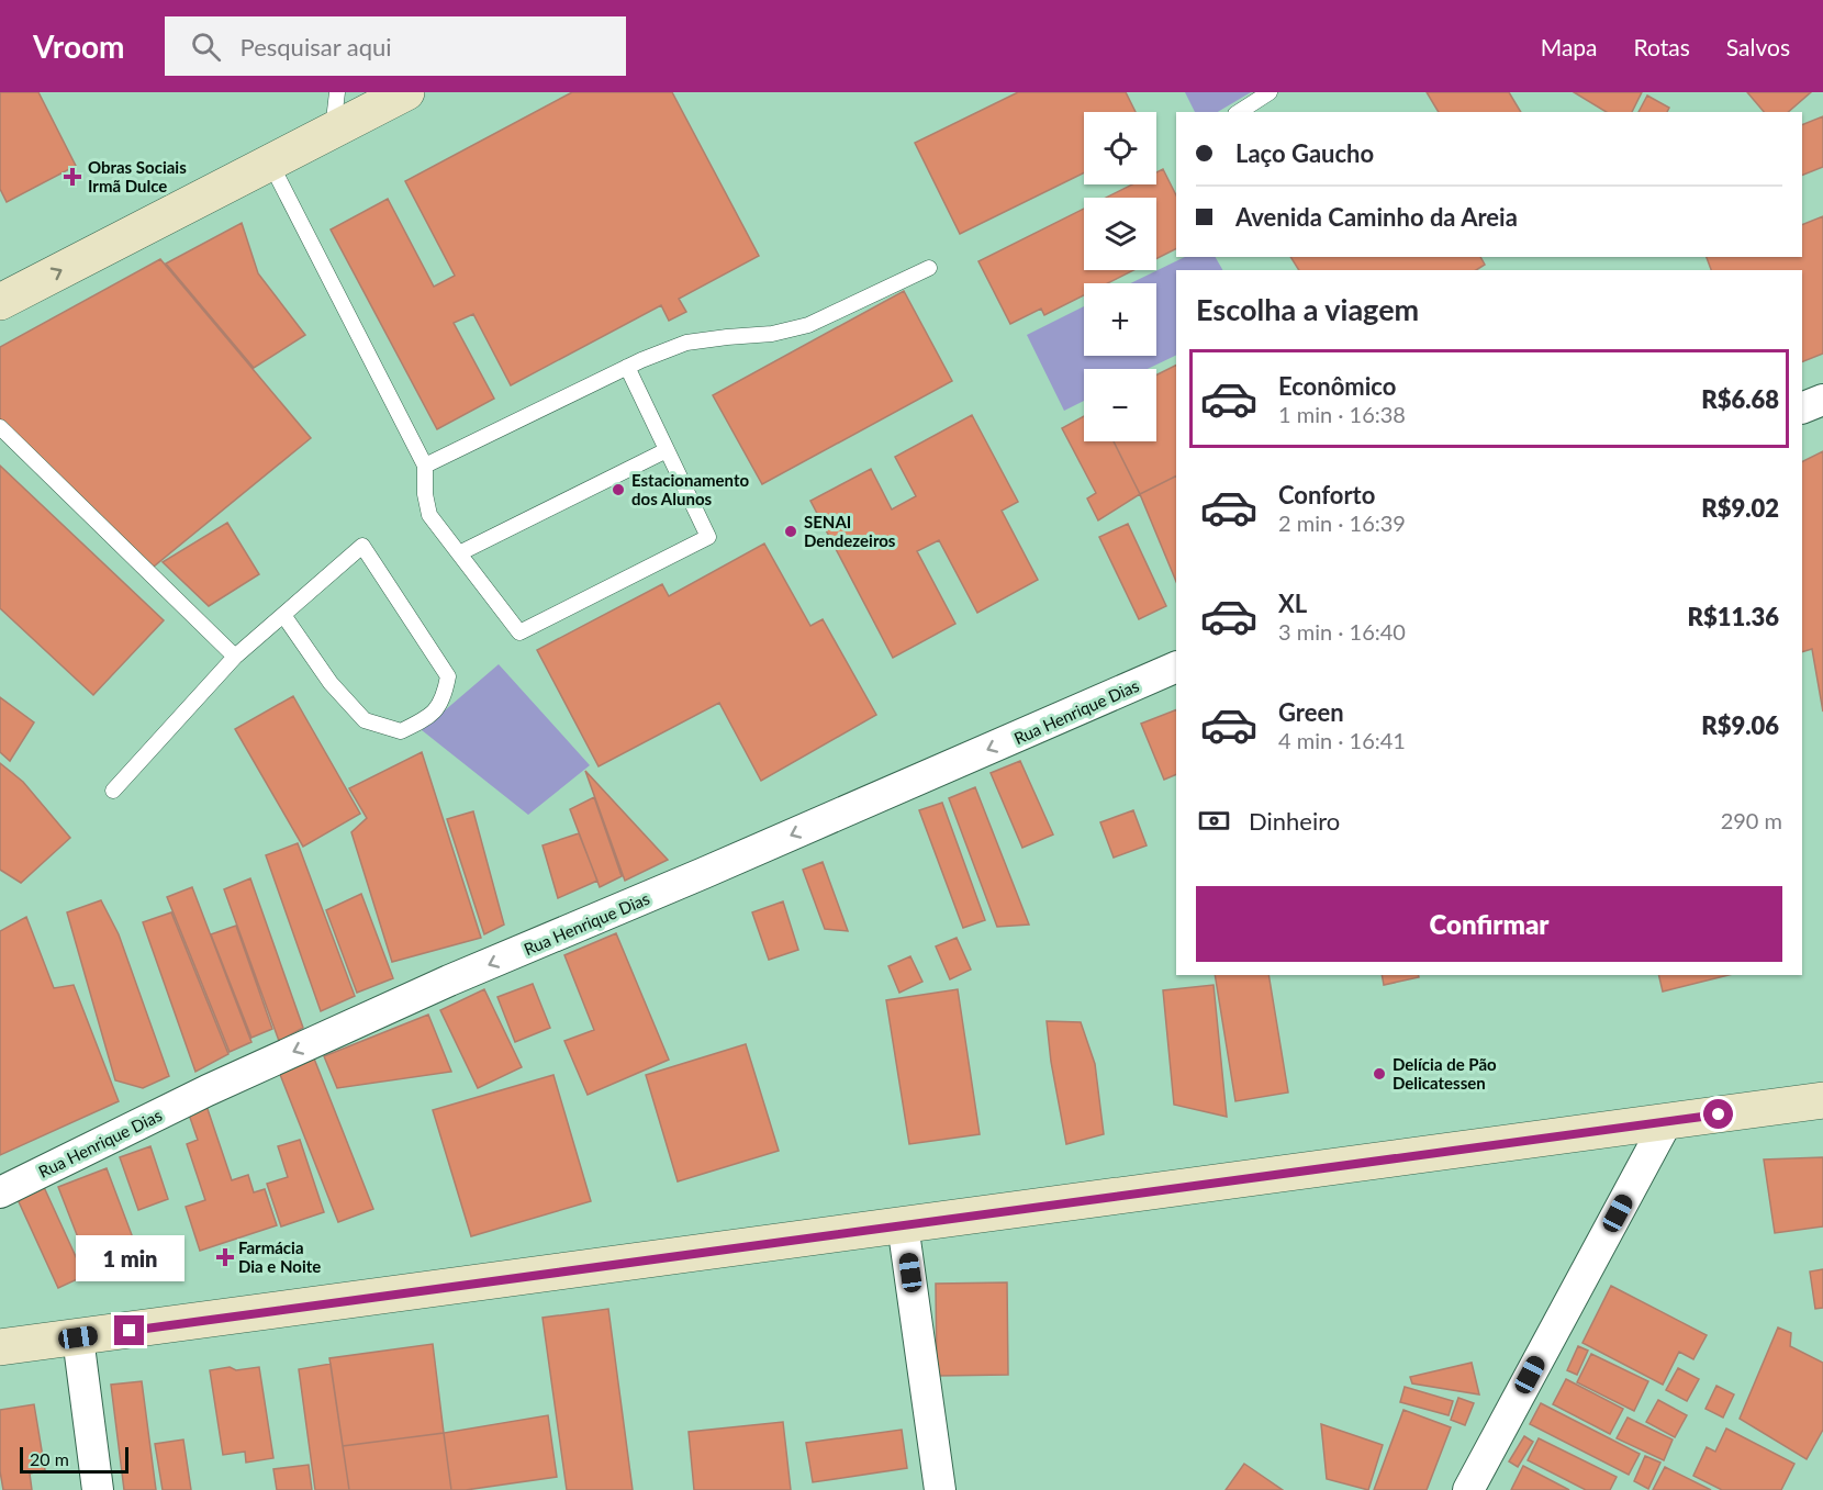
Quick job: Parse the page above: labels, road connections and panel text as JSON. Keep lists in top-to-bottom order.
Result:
{
  "streets": {
    "street": ["Rua Henrique Dias"]
  },
  "one_way": ["Rua Henrique Dias"],
  "places": {
    "health": ["Obras Sociais Irmã Dulce", "Farmácia Dia e Noite"],
    "other": ["Estacionamento dos Alunos", "SENAI Dendezeiros", "Delícia de Pão Delicatessen"]
  },
  "scale_bar": "20 m",
  "page": {
    "header": "Vroom",
    "search": "Pesquisar aqui",
    "nav": ["Mapa", "Rotas", "Salvos"],
    "map_buttons": ["+", "−"],
    "banner": ["Laço Gaucho", "Avenida Caminho da Areia"],
    "heading": "Escolha a viagem",
    "list": [
      {
        "name": "Econômico",
        "note": "1 min · 16:38",
        "value": "R$6.68"
      },
      {
        "name": "Conforto",
        "note": "2 min · 16:39",
        "value": "R$9.02"
      },
      {
        "name": "XL",
        "note": "3 min · 16:40",
        "value": "R$11.36"
      },
      {
        "name": "Green",
        "note": "4 min · 16:41",
        "value": "R$9.06"
      }
    ],
    "pay": ["Dinheiro", "290 m"],
    "buttons": "Confirmar",
    "bubble": "1 min",
    "scale": "20 m"
  }
}
